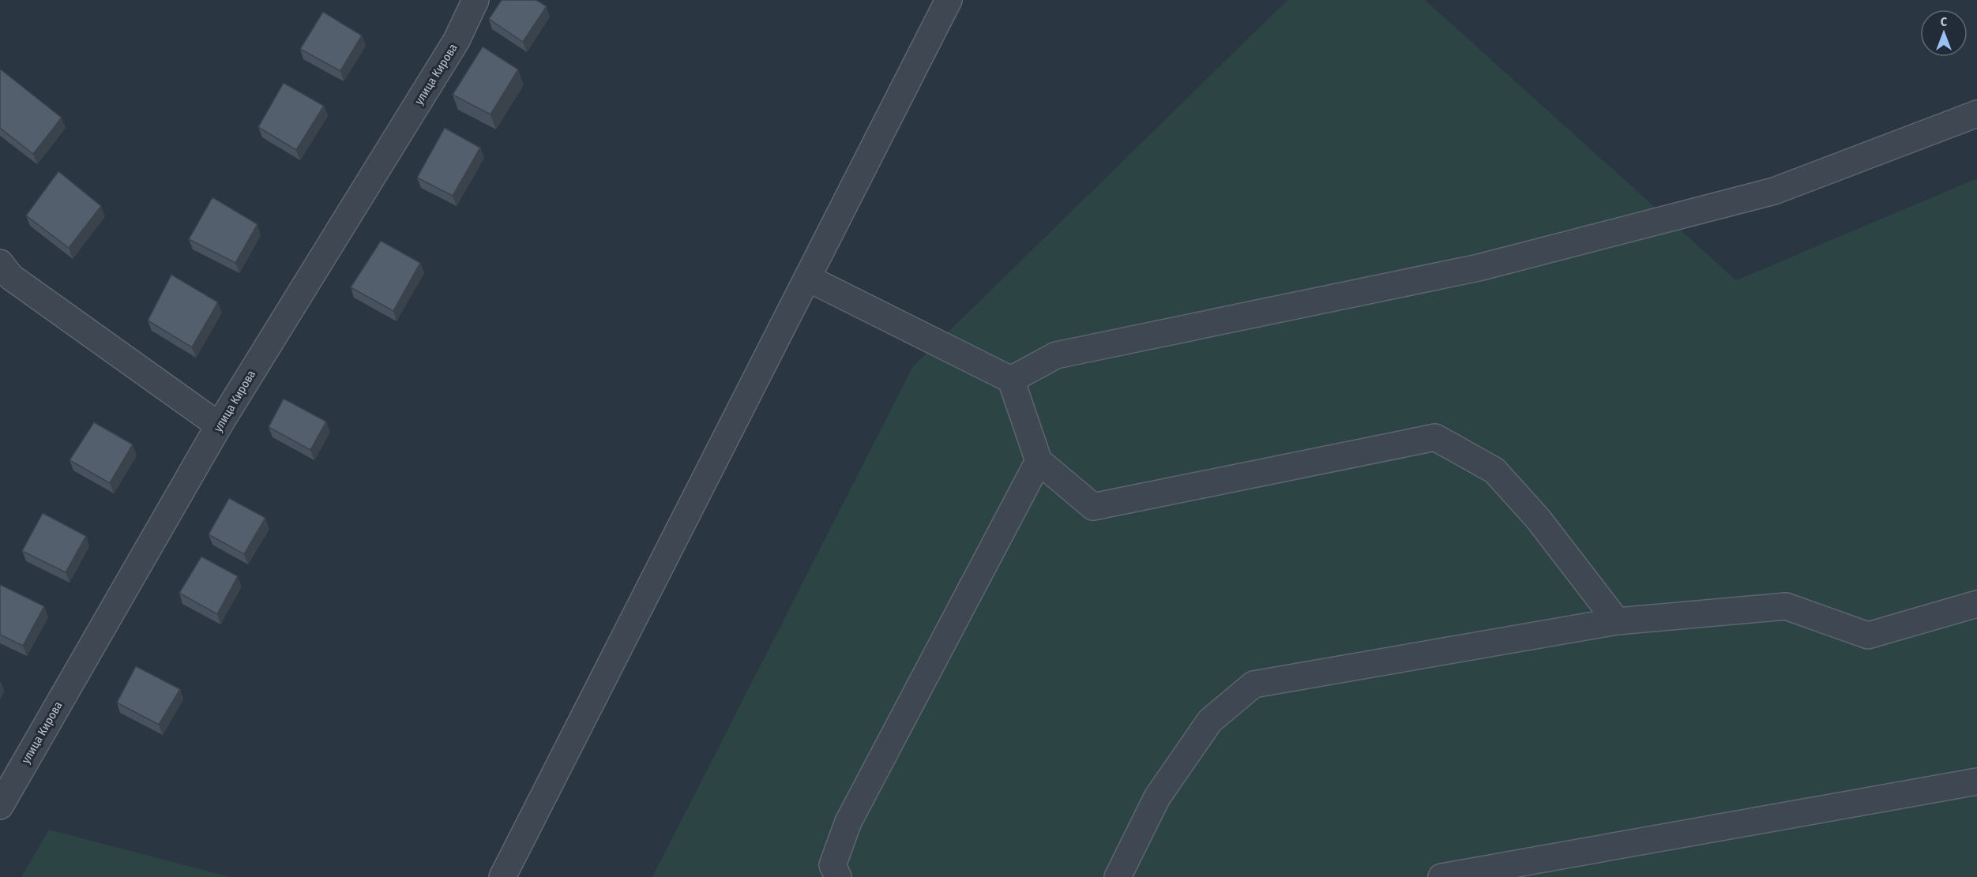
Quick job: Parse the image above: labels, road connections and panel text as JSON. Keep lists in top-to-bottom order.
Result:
{
  "streets": {
    "street": ["улица Кирова"]
  },
  "north": "top"
}
